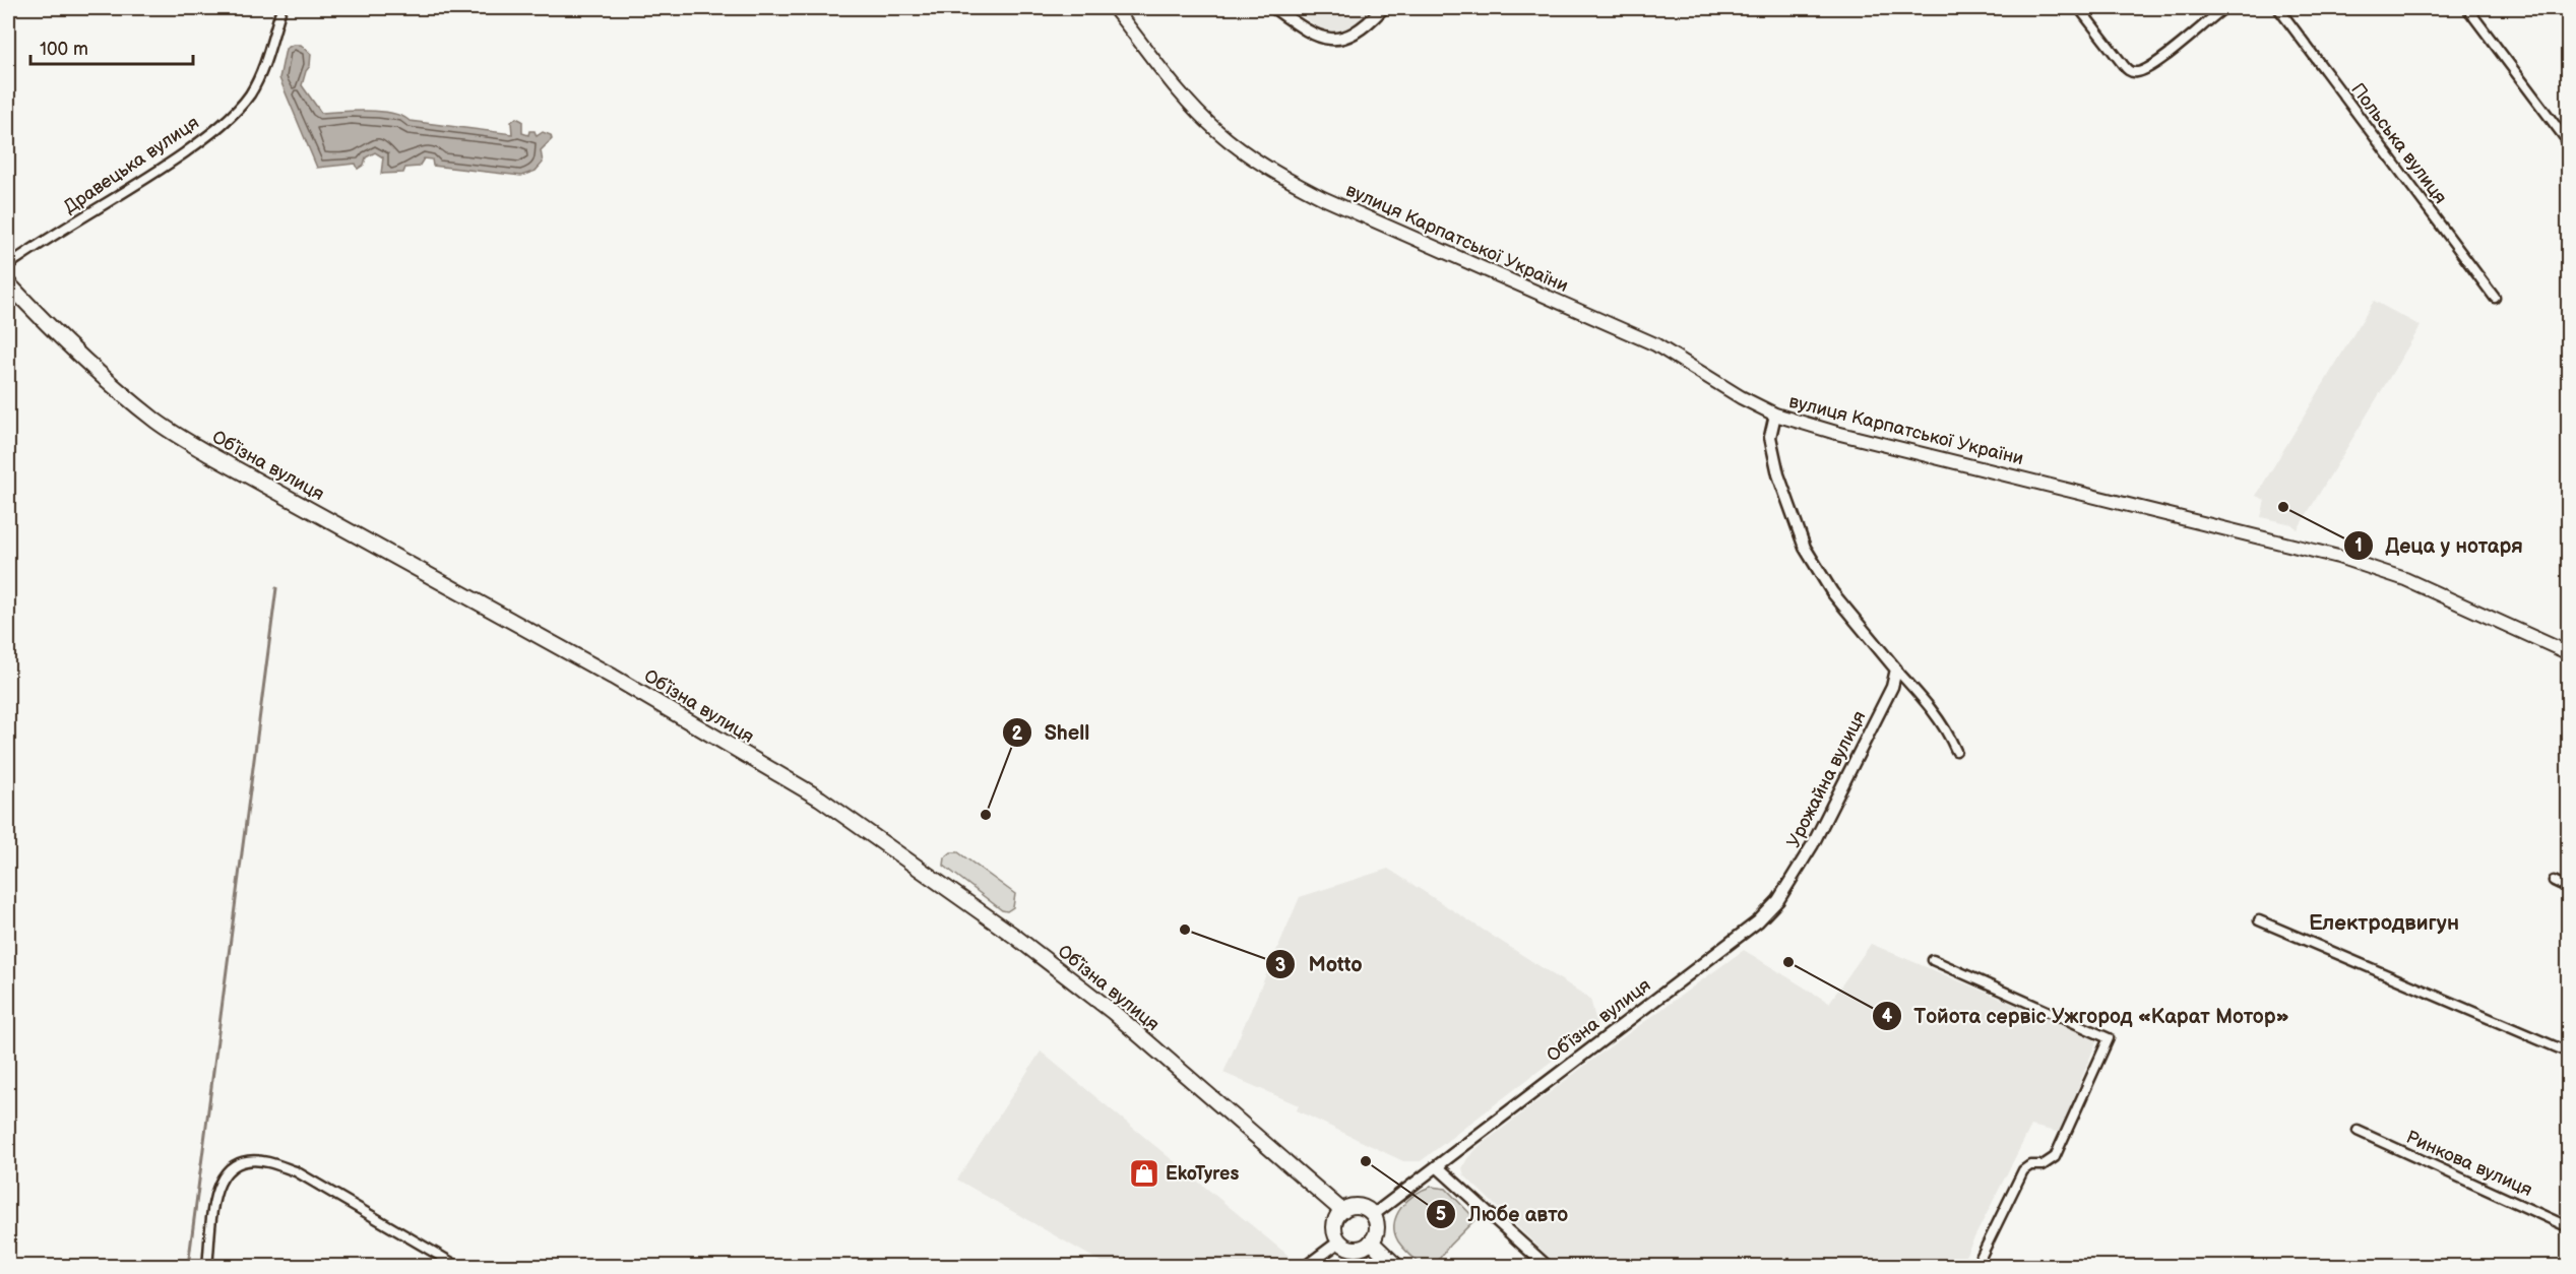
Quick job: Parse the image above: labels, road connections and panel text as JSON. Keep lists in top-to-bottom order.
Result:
{
  "streets": {
    "highway": ["Обʼїзна вулиця"],
    "main road": ["вулиця Карпатської України"],
    "street": [
      "Польська вулиця",
      "Дравецька вулиця",
      "Урожайна вулиця",
      "Ринкова вулиця"
    ]
  },
  "crossings": [
    ["Обʼїзна вулиця", "Урожайна вулиця"]
  ],
  "districts": ["Електродвигун"],
  "places": {
    "other": [
      "Деца у нотаря",
      "Shell",
      "Motto",
      "Тойота сервіс Ужгород «Карат Мотор»",
      "Любе авто"
    ],
    "shop": ["EkoTyres"]
  },
  "scale_bar": "100 m"
}
